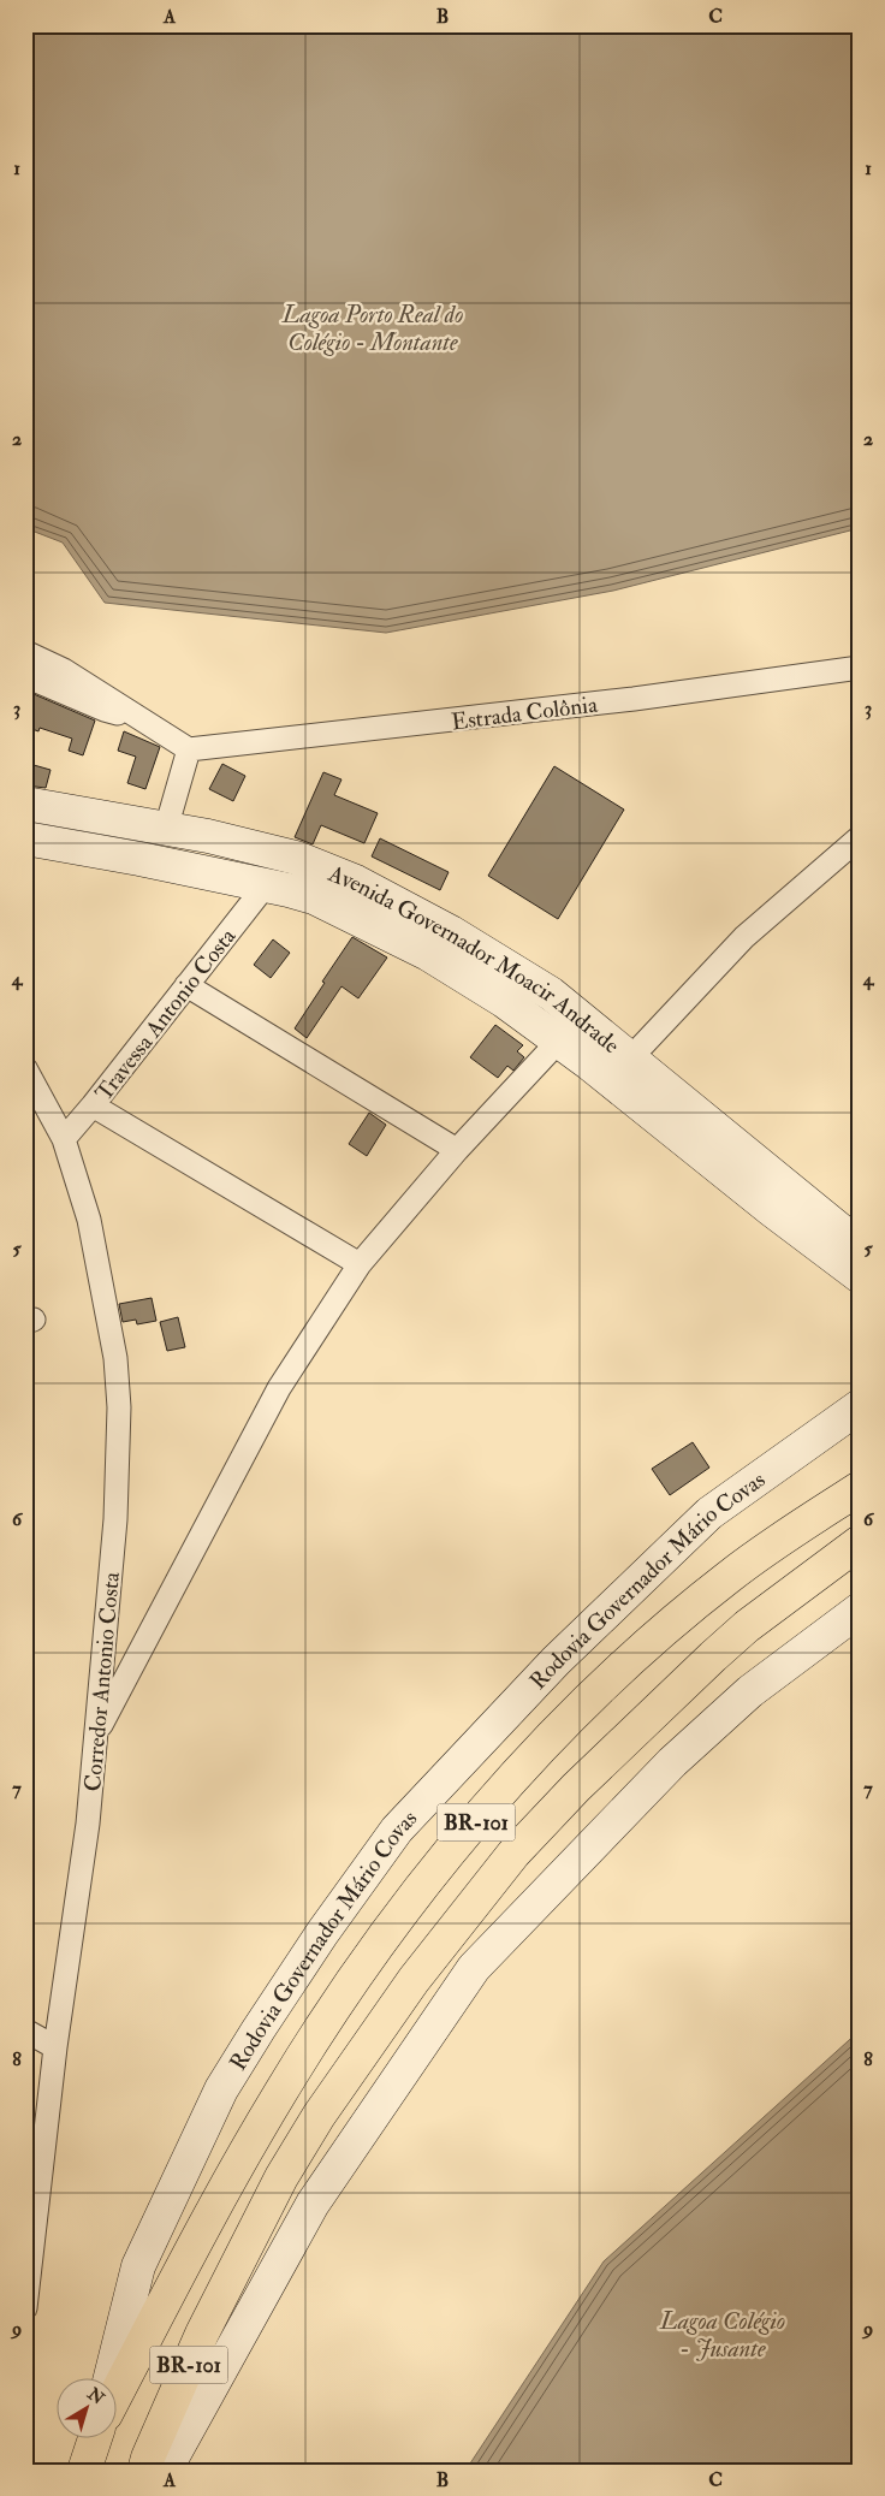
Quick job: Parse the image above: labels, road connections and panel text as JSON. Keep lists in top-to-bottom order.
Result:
{
  "streets": {
    "highway": ["Rodovia Governador Mário Covas", "BR-101"],
    "main road": ["Avenida Governador Moacir Andrade"],
    "street": ["Estrada Colônia", "Travessa Antonio Costa", "Corredor Antonio Costa"]
  },
  "crossings": [
    ["Avenida Governador Moacir Andrade", "Travessa Antonio Costa"],
    ["Travessa Antonio Costa", "Corredor Antonio Costa"]
  ],
  "water": ["Lagoa Porto Real do Colégio - Montante", "Lagoa Colégio - Jusante"],
  "north": "top right",
  "grid": {
    "columns": ["A", "B", "C"],
    "rows": [
      "1",
      "2",
      "3",
      "4",
      "5",
      "6",
      "7",
      "8",
      "9"
    ]
  }
}
